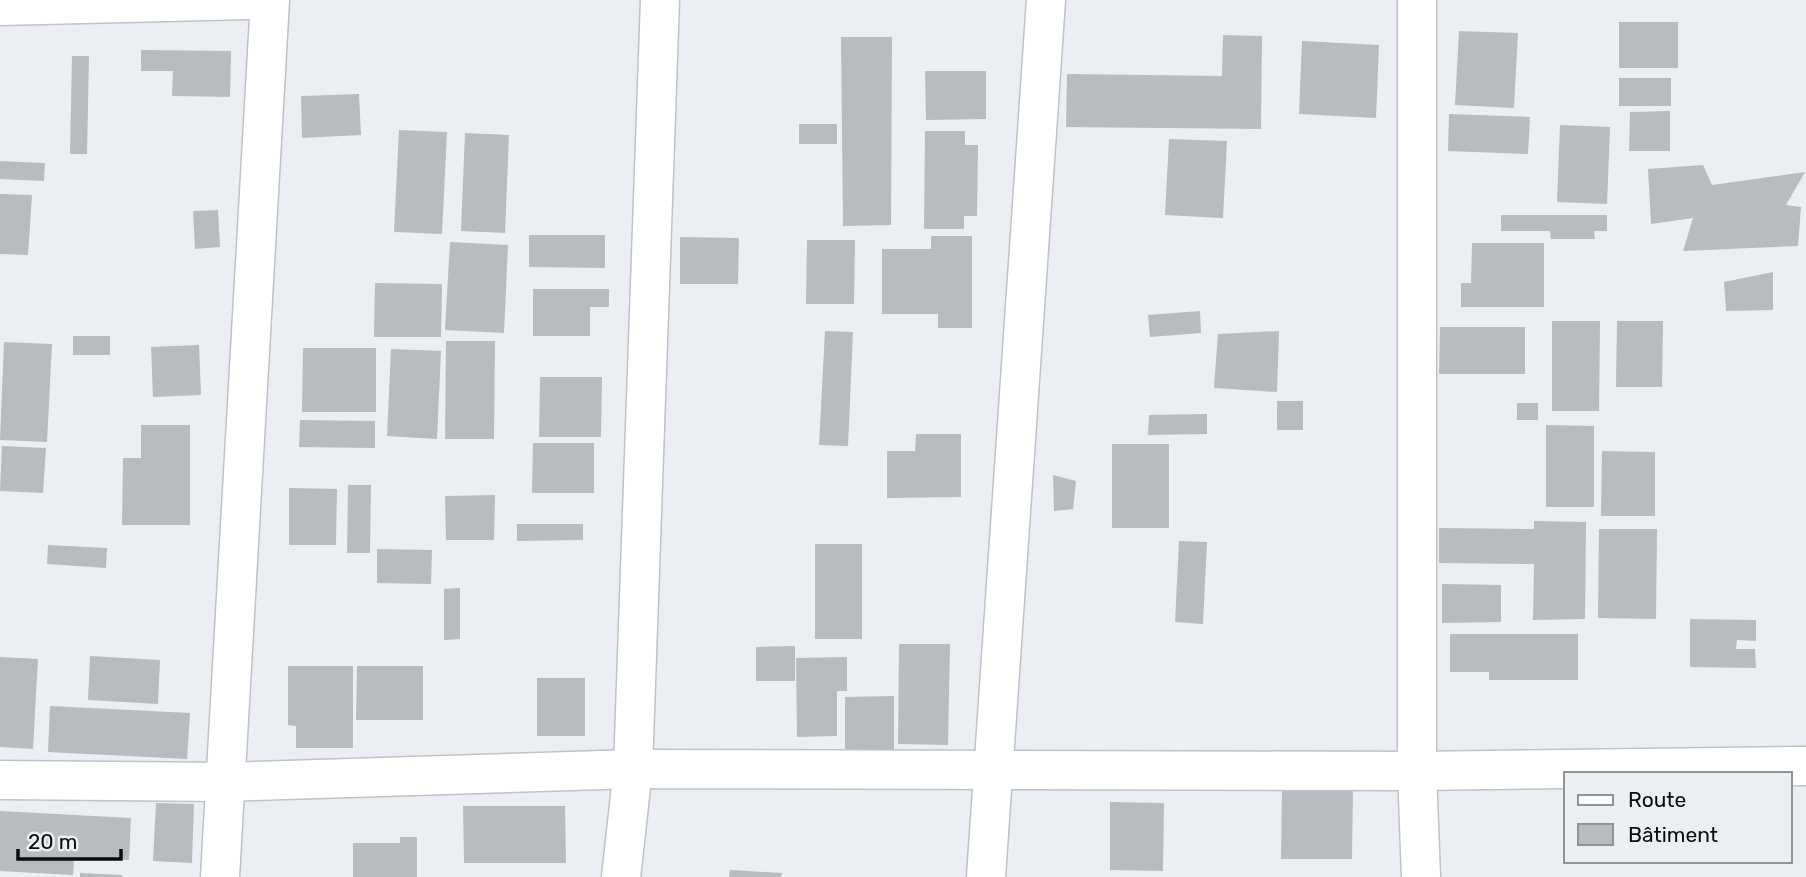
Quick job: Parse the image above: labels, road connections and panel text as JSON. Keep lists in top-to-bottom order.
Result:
{
  "legend": ["Route", "Bâtiment"],
  "scale_bar": "20 m"
}
